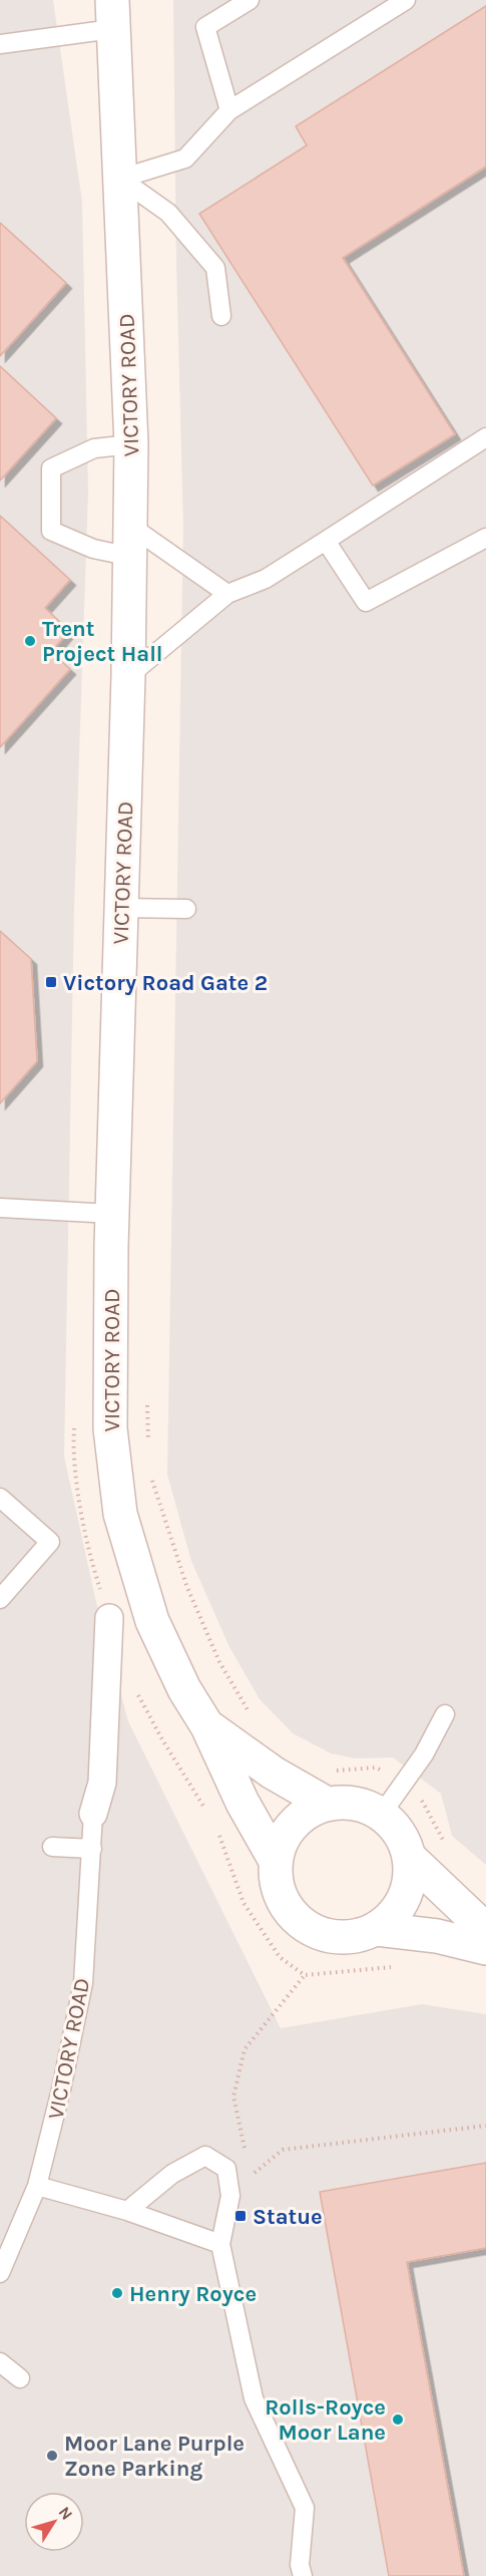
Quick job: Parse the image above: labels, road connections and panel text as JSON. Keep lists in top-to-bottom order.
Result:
{
  "streets": {
    "street": ["VICTORY ROAD"]
  },
  "places": {
    "other": [
      "Trent Project Hall",
      "Henry Royce",
      "Rolls-Royce Moor Lane",
      "Moor Lane Purple Zone Parking"
    ],
    "transit": ["Victory Road Gate 2", "Statue"]
  },
  "north": "top right"
}
